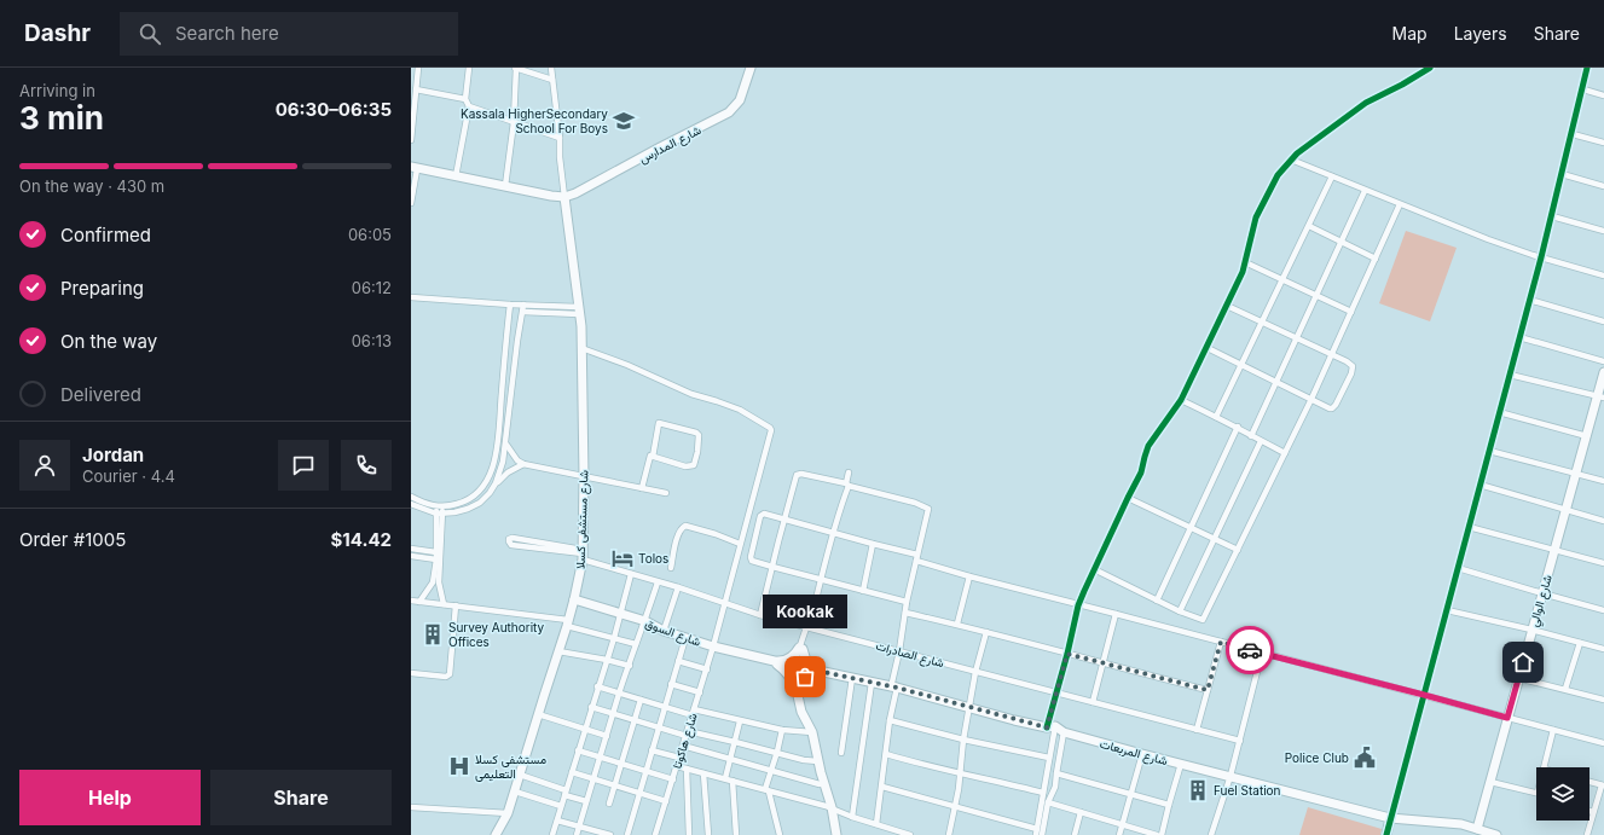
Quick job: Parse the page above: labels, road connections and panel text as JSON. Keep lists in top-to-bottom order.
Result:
{
  "streets": {
    "main road": [
      "شارع المدارس",
      "شارع مستشفى كسلا",
      "شارع الوالي",
      "شارع السوق",
      "شارع المربعات"
    ],
    "street": ["شارع الصادرات", "شارع هاكوتا"]
  },
  "crossings": [
    ["شارع المدارس", "شارع مستشفى كسلا"],
    ["شارع مستشفى كسلا", "شارع السوق"],
    ["شارع مستشفى كسلا", "شارع الصادرات"],
    ["شارع مستشفى كسلا", "شارع هاكوتا"],
    ["شارع الوالي", "شارع المربعات"],
    ["شارع السوق", "شارع هاكوتا"],
    ["شارع السوق", "شارع المربعات"],
    ["شارع الصادرات", "شارع هاكوتا"]
  ],
  "places": {
    "school or university": ["Kassala HigherSecondary School For Boys"],
    "hotel": ["Tolos"],
    "building": ["Survey Authority Offices", "Fuel Station"],
    "other": ["Kookak"],
    "public building": ["Police Club"],
    "hospital": ["مستشفى كسلا التعليمى"]
  },
  "page": {
    "header": "Dashr",
    "search": "Search here",
    "nav": ["Map", "Layers", "Share"],
    "heading": ["3 min", "Arriving in", "06:30–06:35"],
    "panel": [
      "Jordan",
      "Courier · 4.4",
      "Order #1005",
      "$14.42"
    ],
    "bar": "On the way · 430 m",
    "list": [
      ["Confirmed", "06:05"],
      ["Preparing", "06:12"],
      ["On the way", "06:13"],
      "Delivered"
    ],
    "bubble": "Kookak",
    "buttons": ["Help", "Share"]
  }
}
